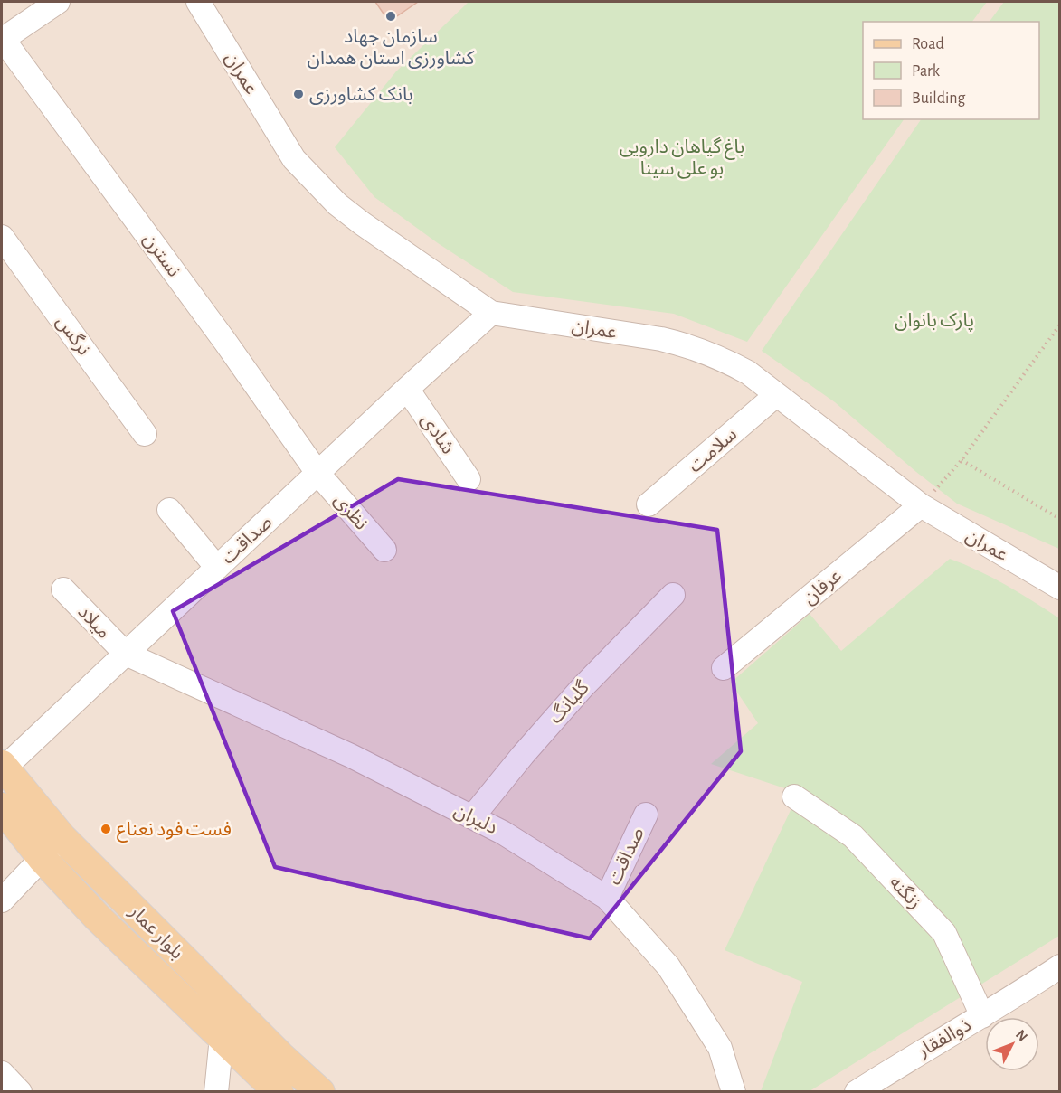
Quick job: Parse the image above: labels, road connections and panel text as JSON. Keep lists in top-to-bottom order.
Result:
{
  "streets": {
    "main road": ["بلوار عمار"],
    "street": [
      "عمران",
      "نسترن",
      "نرگس",
      "شادی",
      "سلامت",
      "نظری",
      "صداقت",
      "عرفان",
      "میلاد",
      "گلبانگ",
      "دلیران",
      "زنگنه",
      "ذوالفقار"
    ]
  },
  "crossings": [
    ["عمران", "سلامت"],
    ["عمران", "صداقت"],
    ["عمران", "عرفان"],
    ["نسترن", "نظری"],
    ["نسترن", "صداقت"],
    ["شادی", "صداقت"],
    ["نظری", "صداقت"],
    ["صداقت", "میلاد"],
    ["صداقت", "دلیران"],
    ["صداقت", "بلوار عمار"],
    ["میلاد", "دلیران"],
    ["گلبانگ", "دلیران"],
    ["زنگنه", "ذوالفقار"]
  ],
  "parks": ["باغ گیاهان دارویی بو علی سینا", "پارک بانوان"],
  "places": ["سازمان جهاد کشاورزی استان همدان", "بانک کشاورزی", "فست فود نعناع"],
  "legend": ["Road", "Park", "Building"],
  "north": "top right"
}
